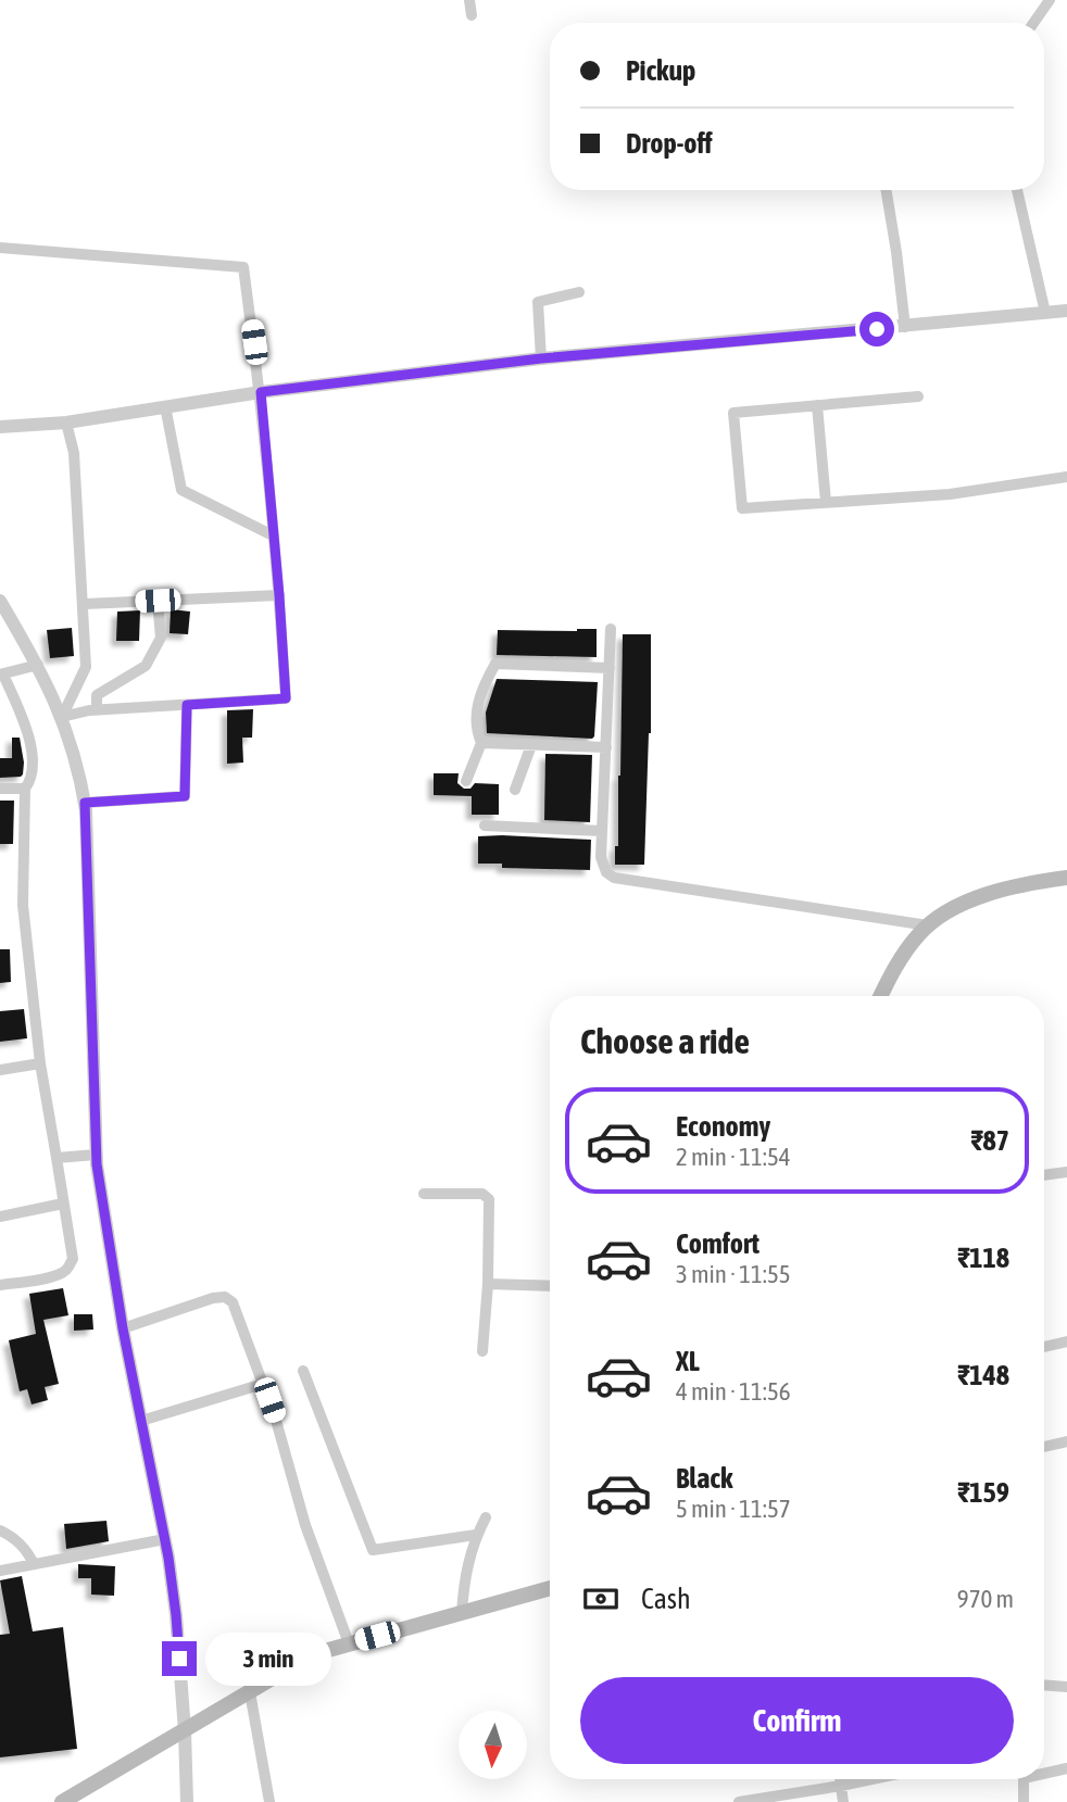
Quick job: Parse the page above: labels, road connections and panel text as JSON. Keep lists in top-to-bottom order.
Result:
{
  "north": "bottom",
  "page": {
    "banner": ["Pickup", "Drop-off"],
    "heading": "Choose a ride",
    "list": [
      {
        "name": "Economy",
        "note": "2 min · 11:54",
        "value": "₹87"
      },
      {
        "name": "Comfort",
        "note": "3 min · 11:55",
        "value": "₹118"
      },
      {
        "name": "XL",
        "note": "4 min · 11:56",
        "value": "₹148"
      },
      {
        "name": "Black",
        "note": "5 min · 11:57",
        "value": "₹159"
      }
    ],
    "pay": ["Cash", "970 m"],
    "bubble": "3 min",
    "buttons": "Confirm"
  }
}
